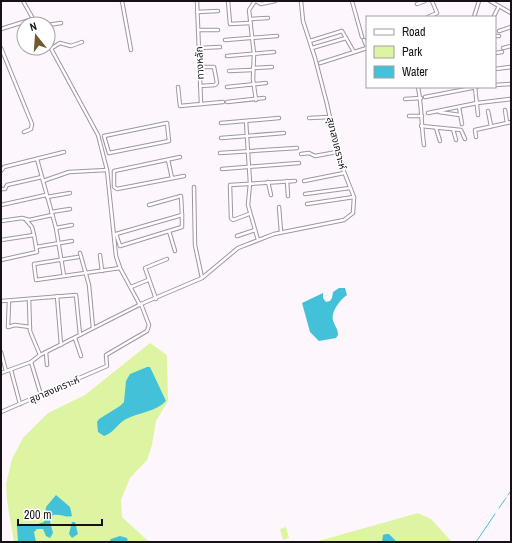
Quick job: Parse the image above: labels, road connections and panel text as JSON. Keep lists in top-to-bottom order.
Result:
{
  "streets": {
    "street": ["ทางหลัก", "สุขาสงเคราะห์"]
  },
  "legend": ["Road", "Park", "Water"],
  "scale_bar": "200 m",
  "north": "top"
}
